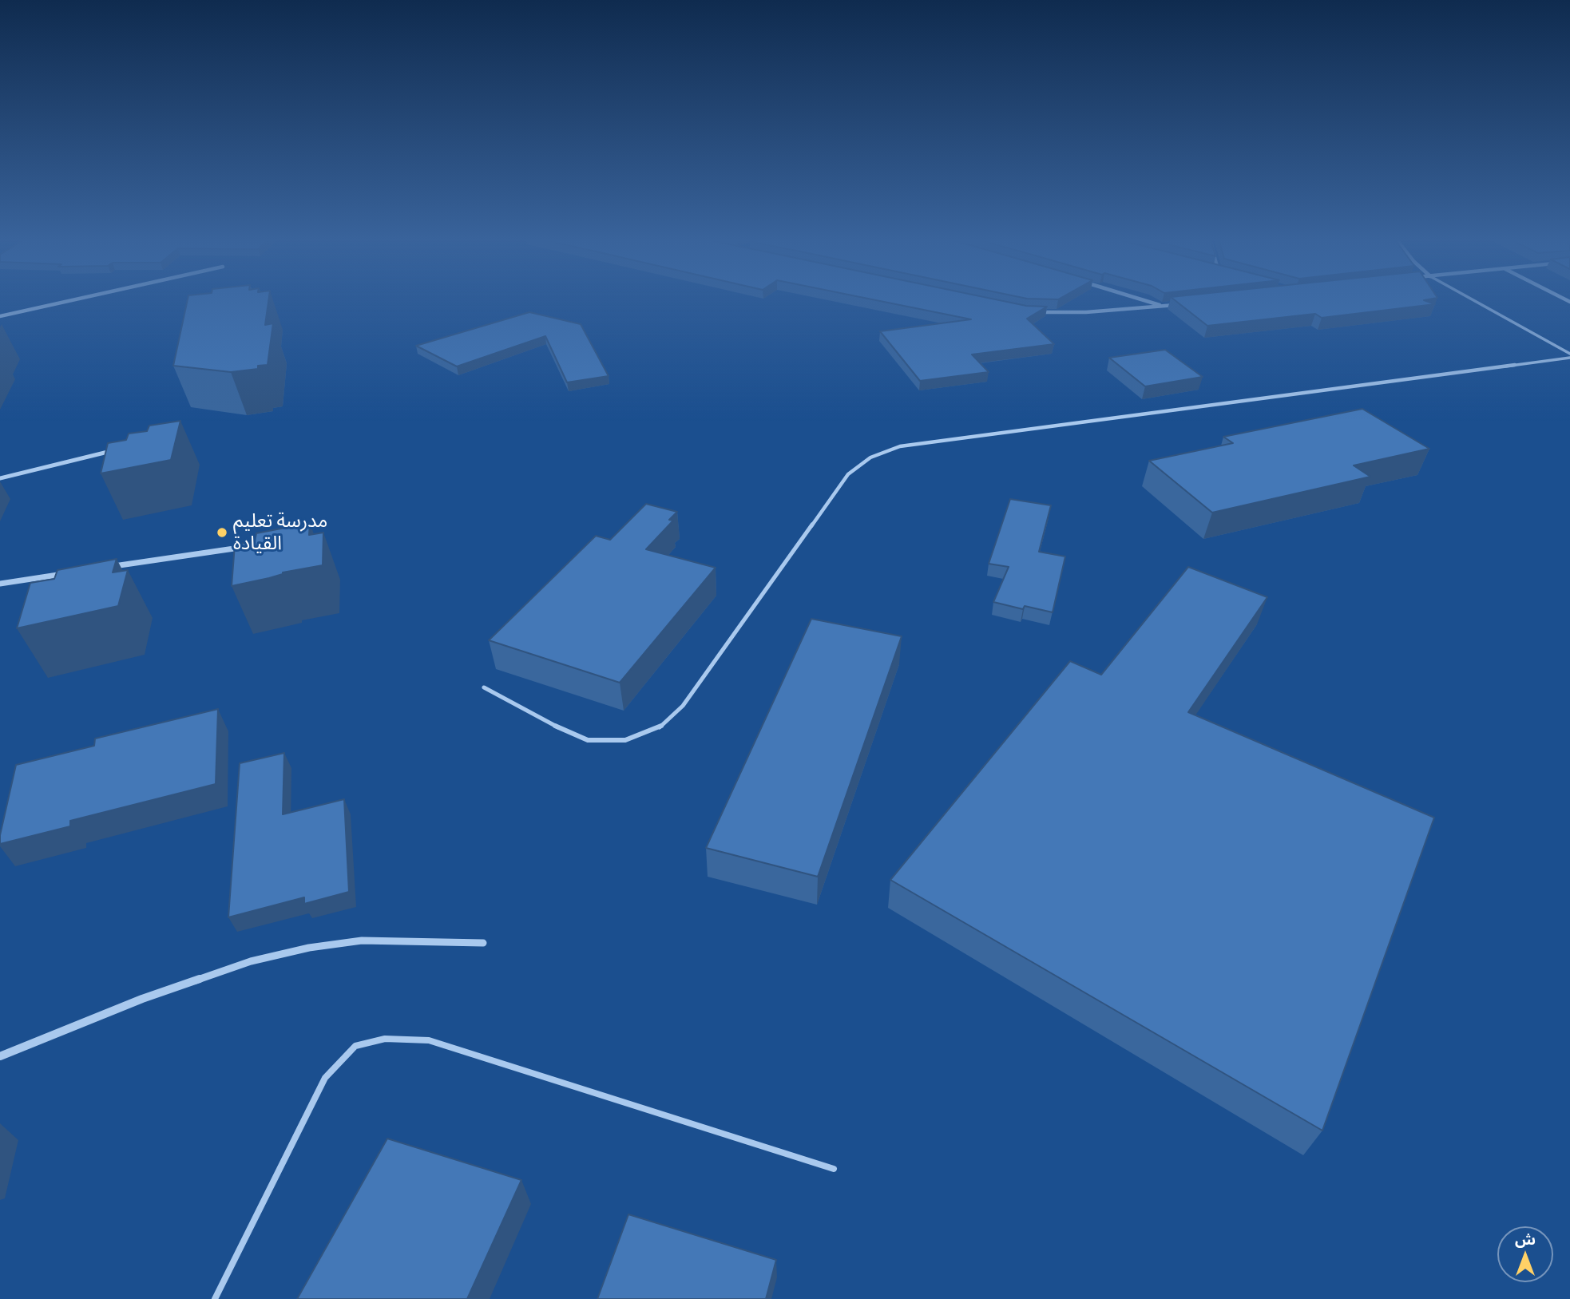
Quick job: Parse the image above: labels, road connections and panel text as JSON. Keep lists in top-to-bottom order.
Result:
{
  "places": ["مدرسة تعليم القيادة"],
  "north": "top"
}
